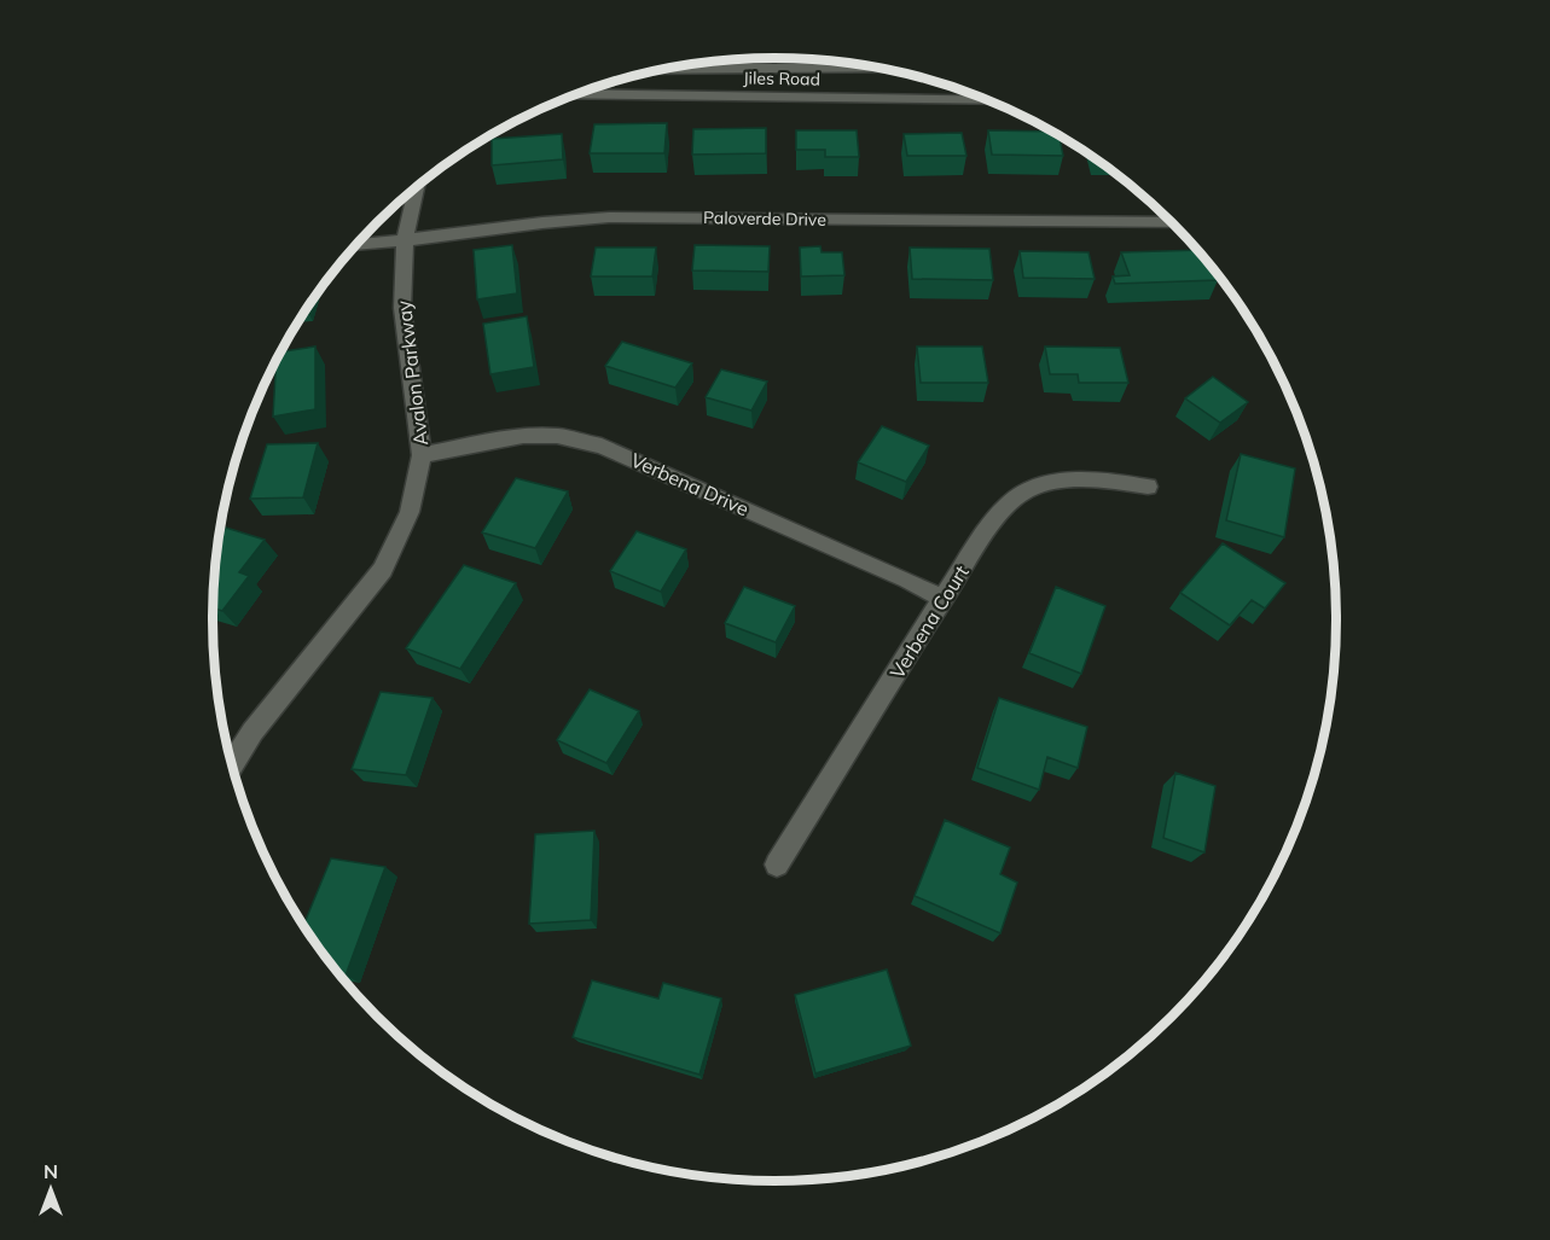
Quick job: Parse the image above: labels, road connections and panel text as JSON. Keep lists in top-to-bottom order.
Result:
{
  "streets": {
    "street": [
      "Jiles Road",
      "Paloverde Drive",
      "Avalon Parkway",
      "Verbena Drive",
      "Verbena Court"
    ]
  },
  "crossings": [
    ["Paloverde Drive", "Avalon Parkway"],
    ["Avalon Parkway", "Verbena Drive"],
    ["Verbena Drive", "Verbena Court"]
  ],
  "north": "top"
}
